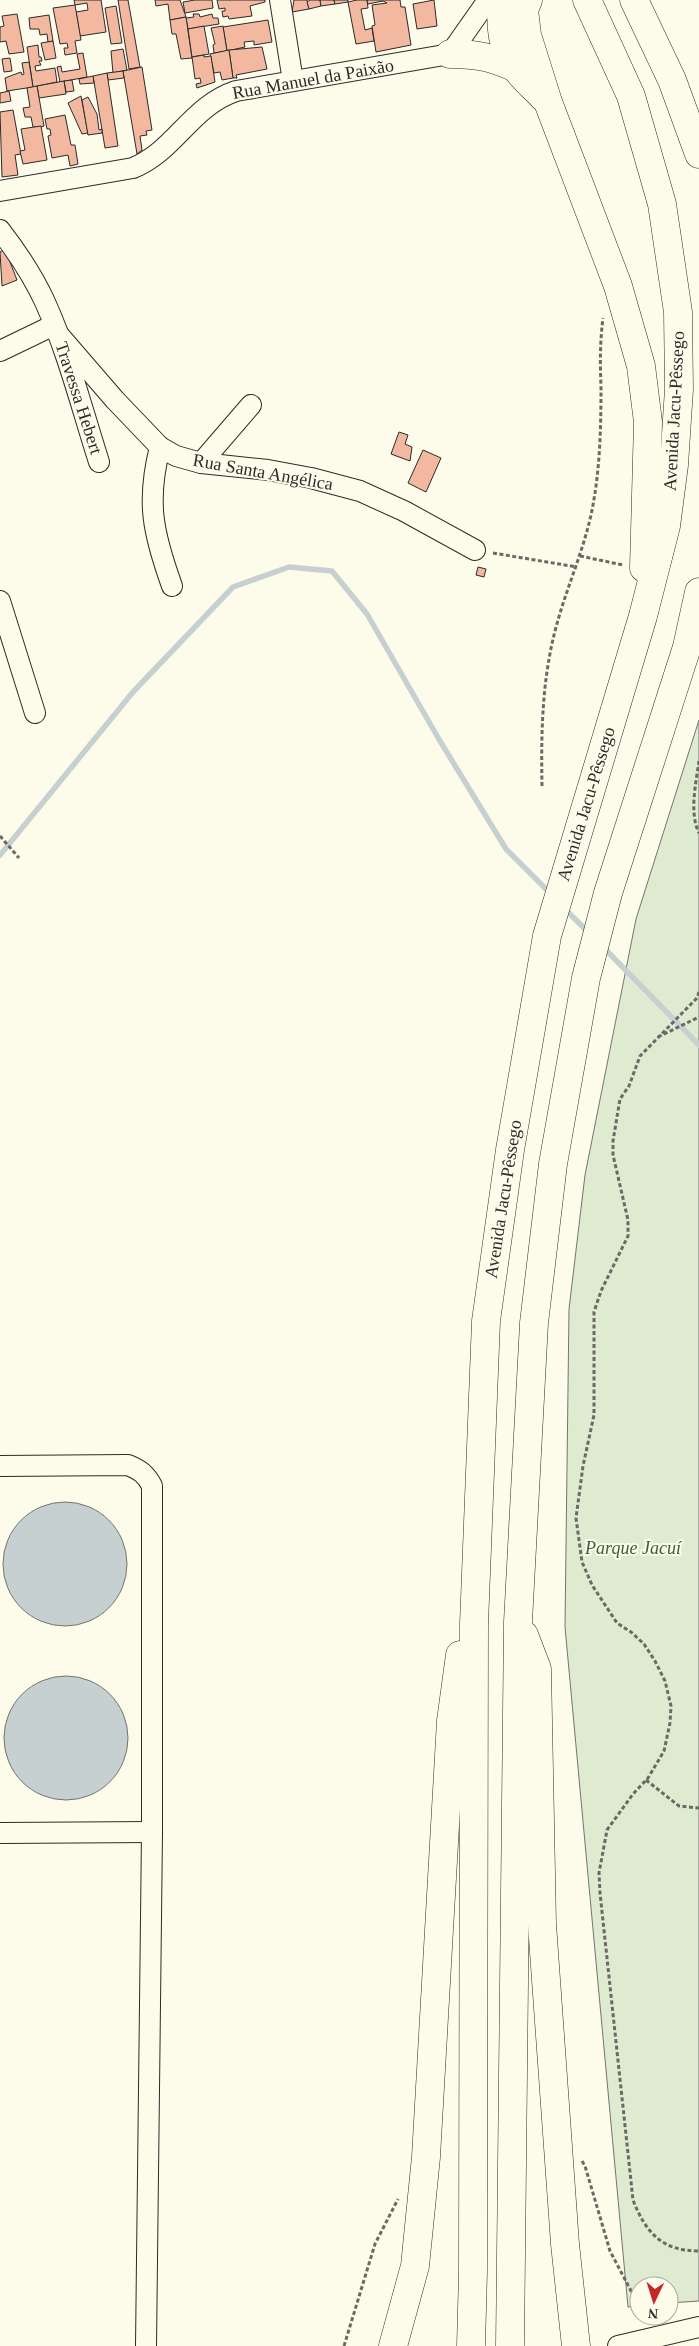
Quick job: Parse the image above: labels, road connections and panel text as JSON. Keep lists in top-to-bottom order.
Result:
{
  "streets": {
    "highway": ["Avenida Jacu-Pêssego"],
    "street": ["Rua Manuel da Paixão", "Travessa Hebert", "Rua Santa Angélica"]
  },
  "crossings": [
    ["Travessa Hebert", "Rua Santa Angélica"]
  ],
  "parks": ["Parque Jacuí"],
  "north": "bottom"
}
